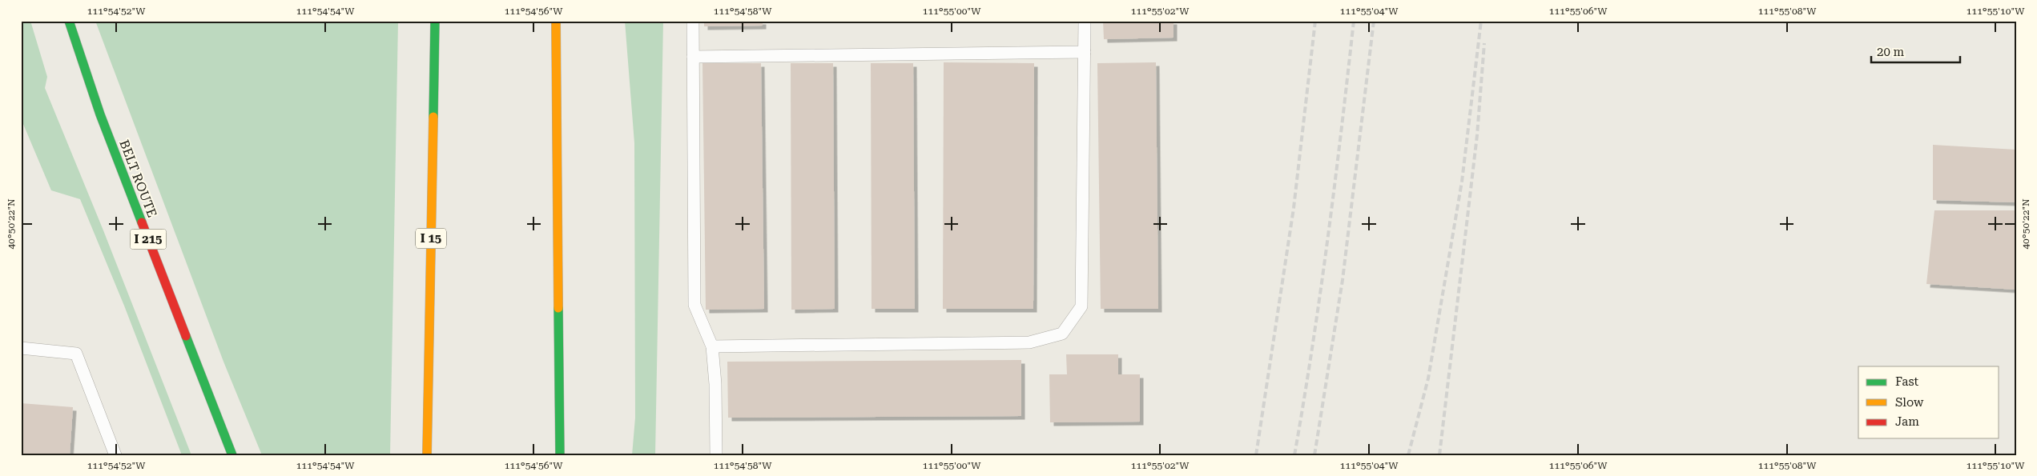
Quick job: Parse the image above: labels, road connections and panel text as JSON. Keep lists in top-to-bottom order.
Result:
{
  "streets": {
    "highway": ["BELT ROUTE", "I 15", "I 215"]
  },
  "legend": ["Fast", "Slow", "Jam"],
  "scale_bar": "20 m",
  "coordinates": [
    "111°54'52\"W",
    "111°54'54\"W",
    "111°54'56\"W",
    "111°54'58\"W",
    "111°55'00\"W",
    "111°55'02\"W",
    "111°55'04\"W",
    "111°55'06\"W",
    "111°55'08\"W",
    "111°55'10\"W",
    "40°50'22\"N"
  ]
}
